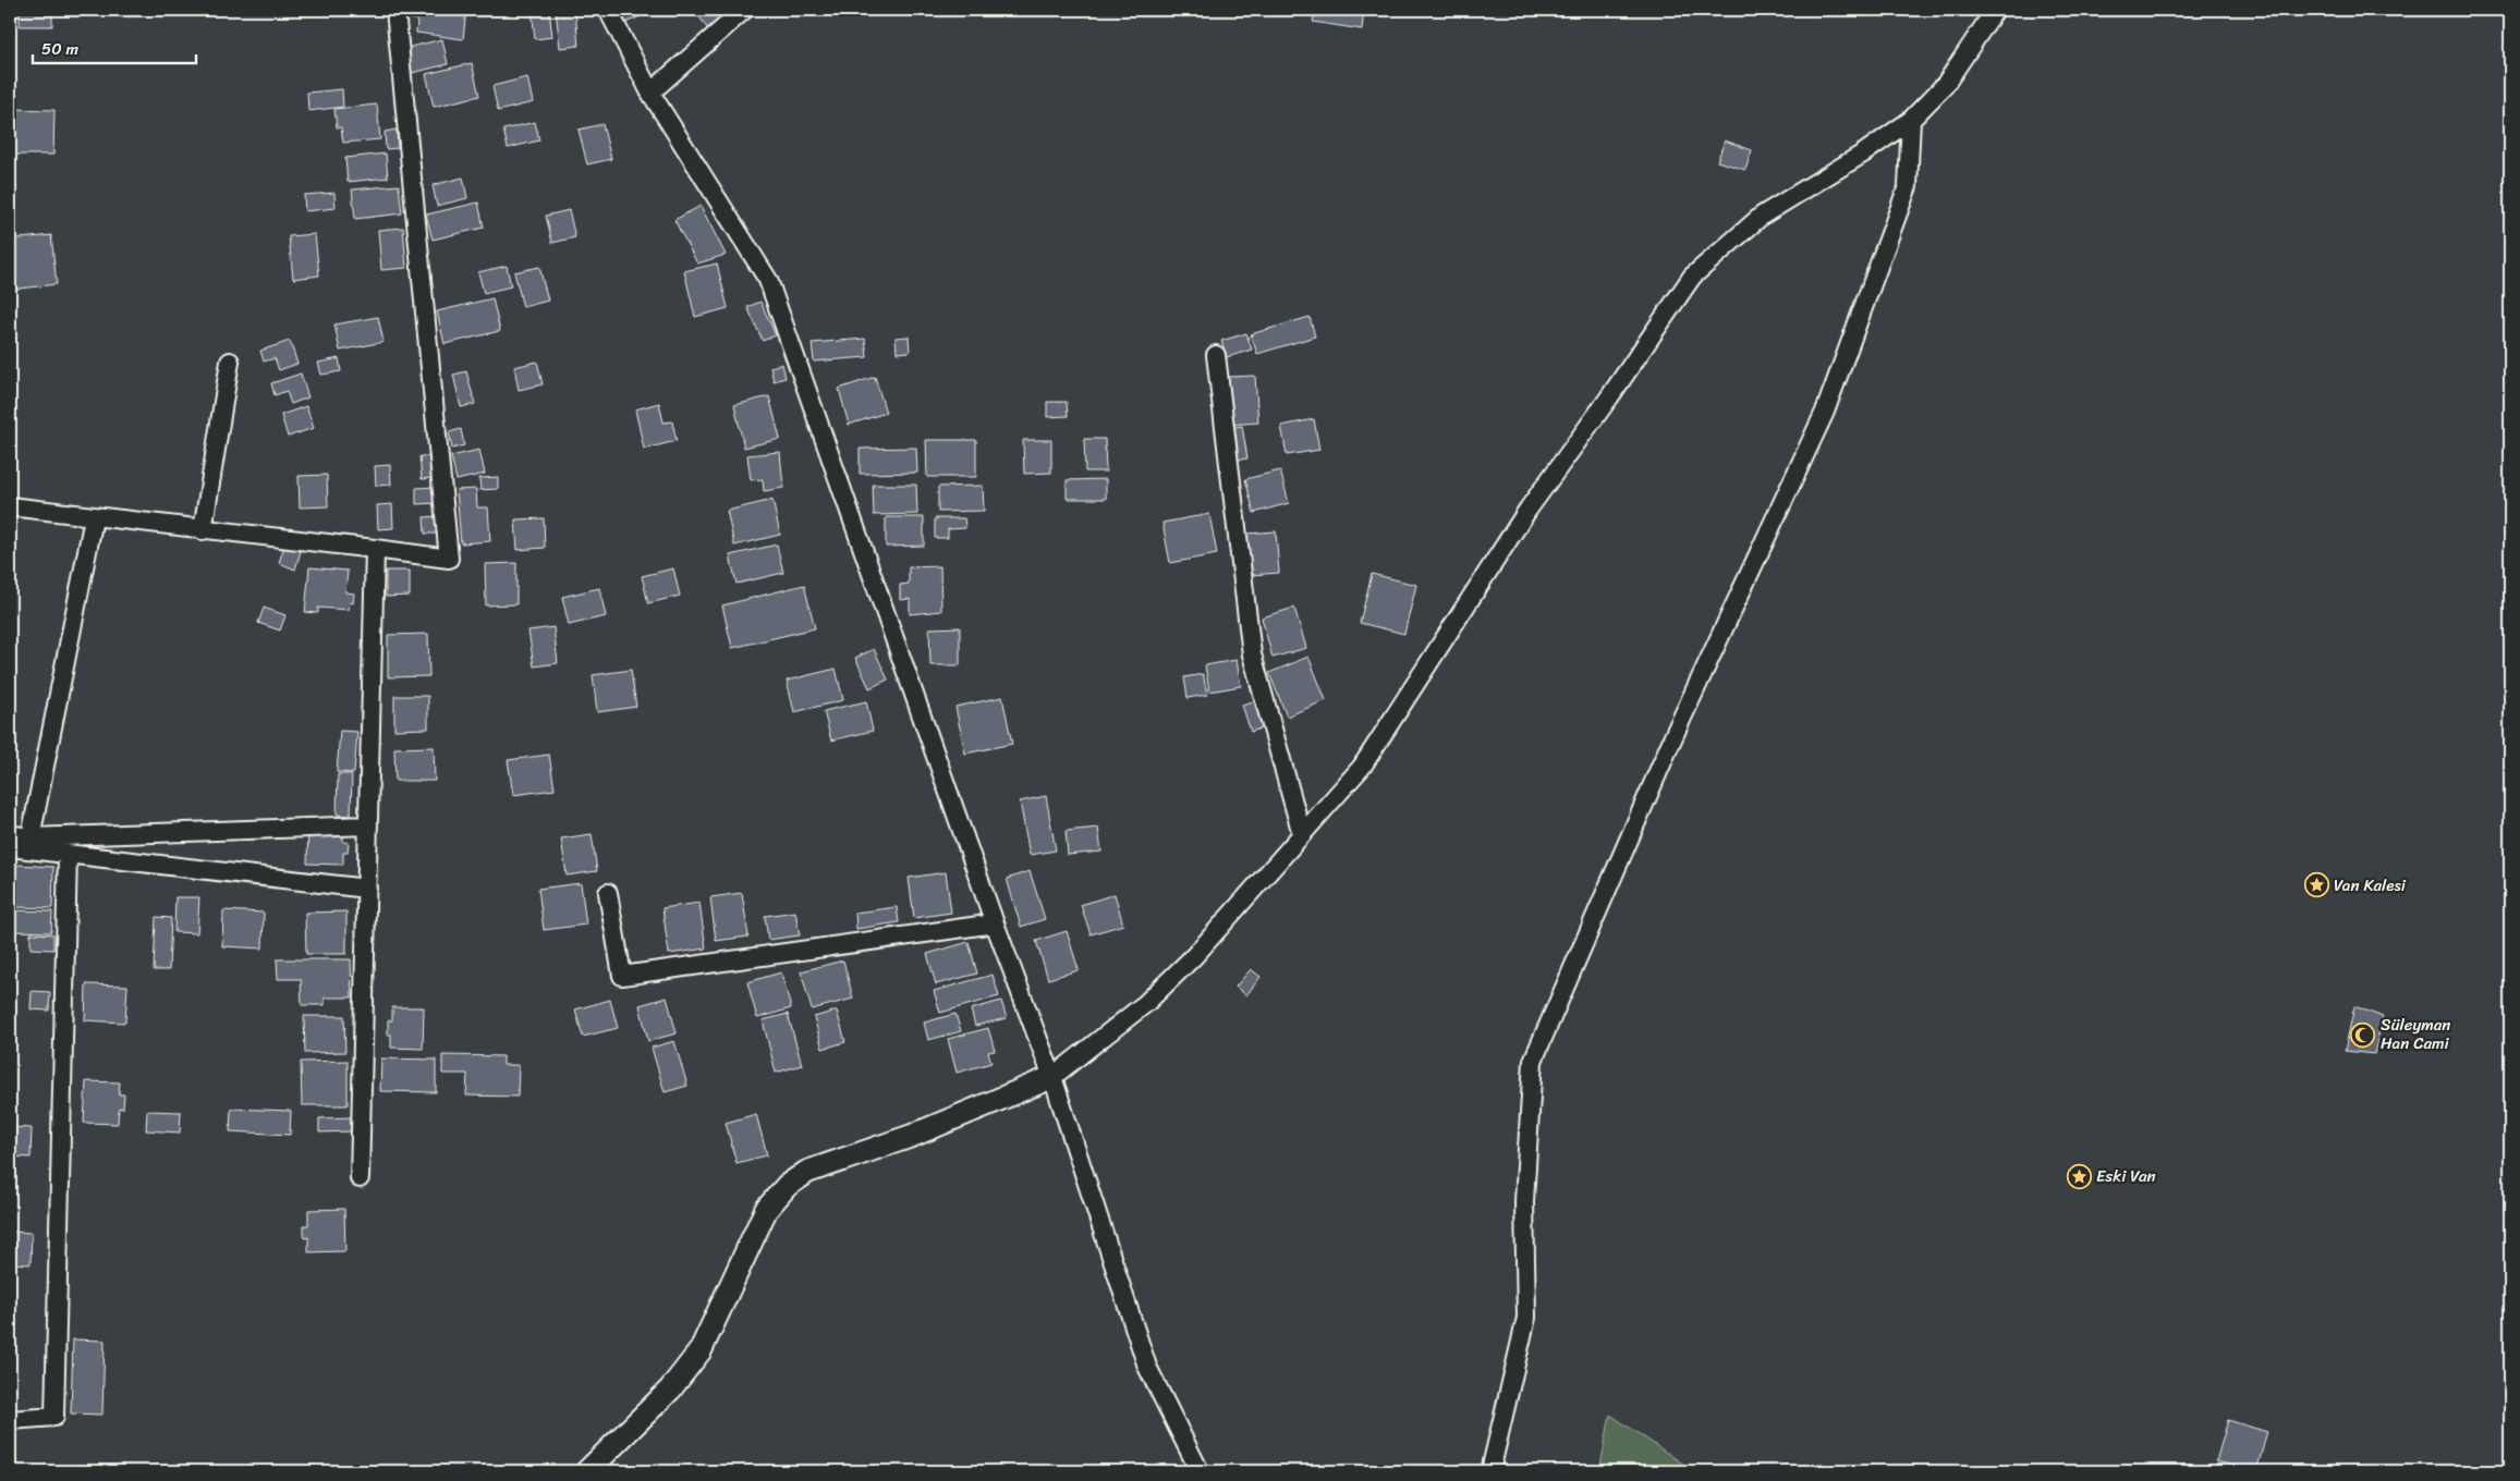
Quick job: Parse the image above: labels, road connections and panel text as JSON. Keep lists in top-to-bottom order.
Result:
{
  "places": {
    "place": ["Van Kalesi", "Eski Van"],
    "mosque": ["Süleyman Han Cami"]
  },
  "scale_bar": "50 m"
}
